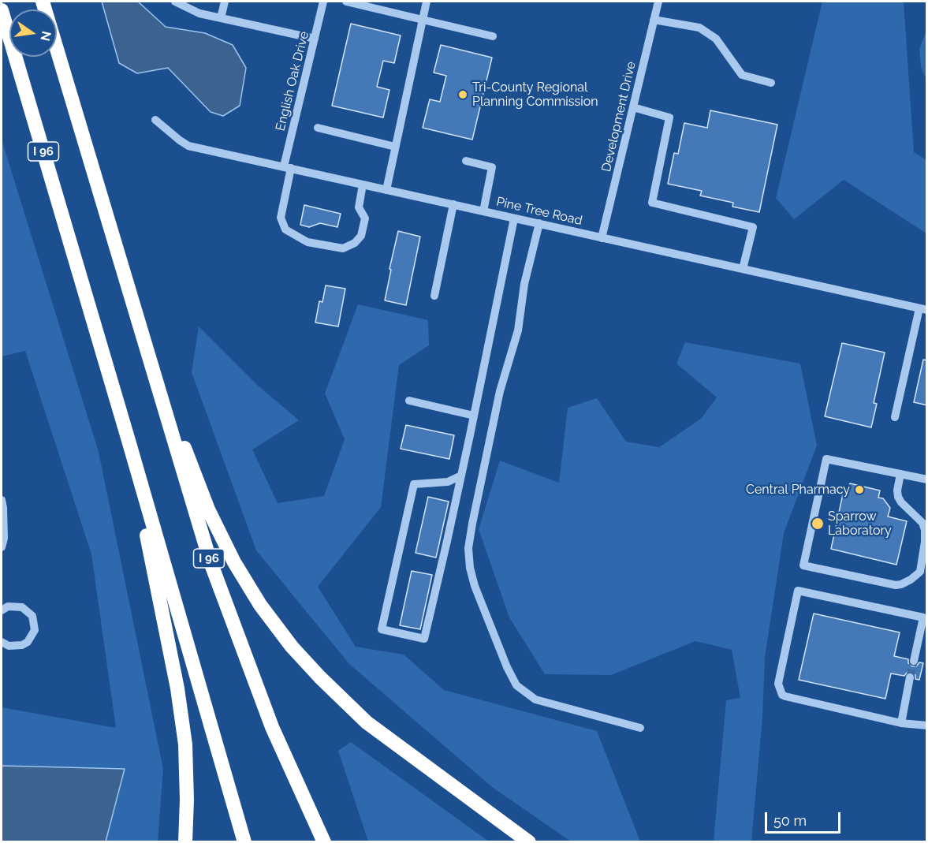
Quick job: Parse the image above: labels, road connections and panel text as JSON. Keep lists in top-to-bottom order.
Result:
{
  "streets": {
    "highway": ["I 96"],
    "street": ["English Oak Drive", "Development Drive", "Pine Tree Road"]
  },
  "crossings": [
    ["English Oak Drive", "Pine Tree Road"],
    ["Development Drive", "Pine Tree Road"]
  ],
  "places": ["Tri-County Regional Planning Commission", "Central Pharmacy", "Sparrow Laboratory"],
  "scale_bar": "50 m",
  "north": "right"
}
